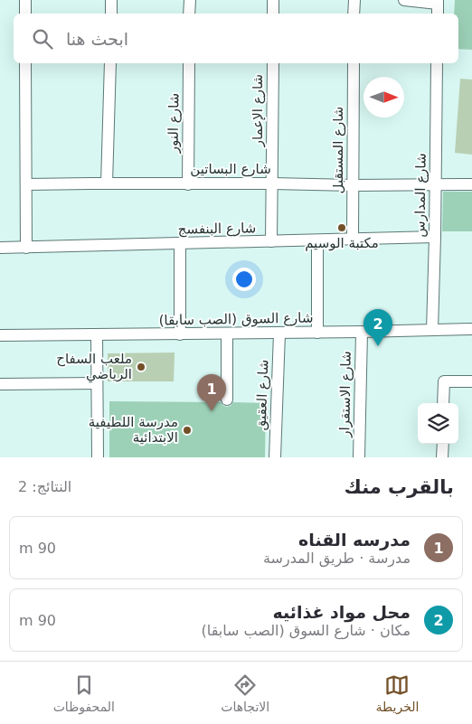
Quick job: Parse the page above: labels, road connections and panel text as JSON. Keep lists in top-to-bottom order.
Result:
{
  "streets": {
    "street": [
      "شارع الإعمار",
      "شارع النور",
      "شارع المستقبل",
      "شارع البساتين",
      "شارع المدارس",
      "شارع البنفسج",
      "شارع السوق (الصب سابقا)",
      "شارع الاستقرار",
      "شارع العقيق"
    ]
  },
  "crossings": [
    ["شارع الإعمار", "شارع البساتين"],
    ["شارع الإعمار", "شارع البنفسج"],
    ["شارع النور", "شارع البساتين"],
    ["شارع المستقبل", "شارع البساتين"],
    ["شارع المستقبل", "شارع البنفسج"],
    ["شارع البساتين", "شارع المدارس"],
    ["شارع المدارس", "شارع البنفسج"],
    ["شارع المدارس", "شارع السوق (الصب سابقا)"],
    ["شارع السوق (الصب سابقا)", "شارع الاستقرار"],
    ["شارع السوق (الصب سابقا)", "شارع العقيق"]
  ],
  "places": ["مكتبة الوسيم", "ملعب السفاح الرياضي", "مدرسة اللطيفية الابتدائية"],
  "north": "right",
  "page": {
    "search": "ابحث هنا",
    "pins": ["2", "1"],
    "heading": ["بالقرب منك", "النتائج: 2"],
    "list": [
      {
        "mark": "1",
        "name": "مدرسه القناه",
        "note": "مدرسة · طريق المدرسة",
        "value": "90 m"
      },
      {
        "mark": "2",
        "name": "محل مواد غذائيه",
        "note": "مكان · شارع السوق (الصب سابقا)",
        "value": "90 m"
      }
    ],
    "nav": ["الخريطة", "الاتجاهات", "المحفوظات"]
  }
}
